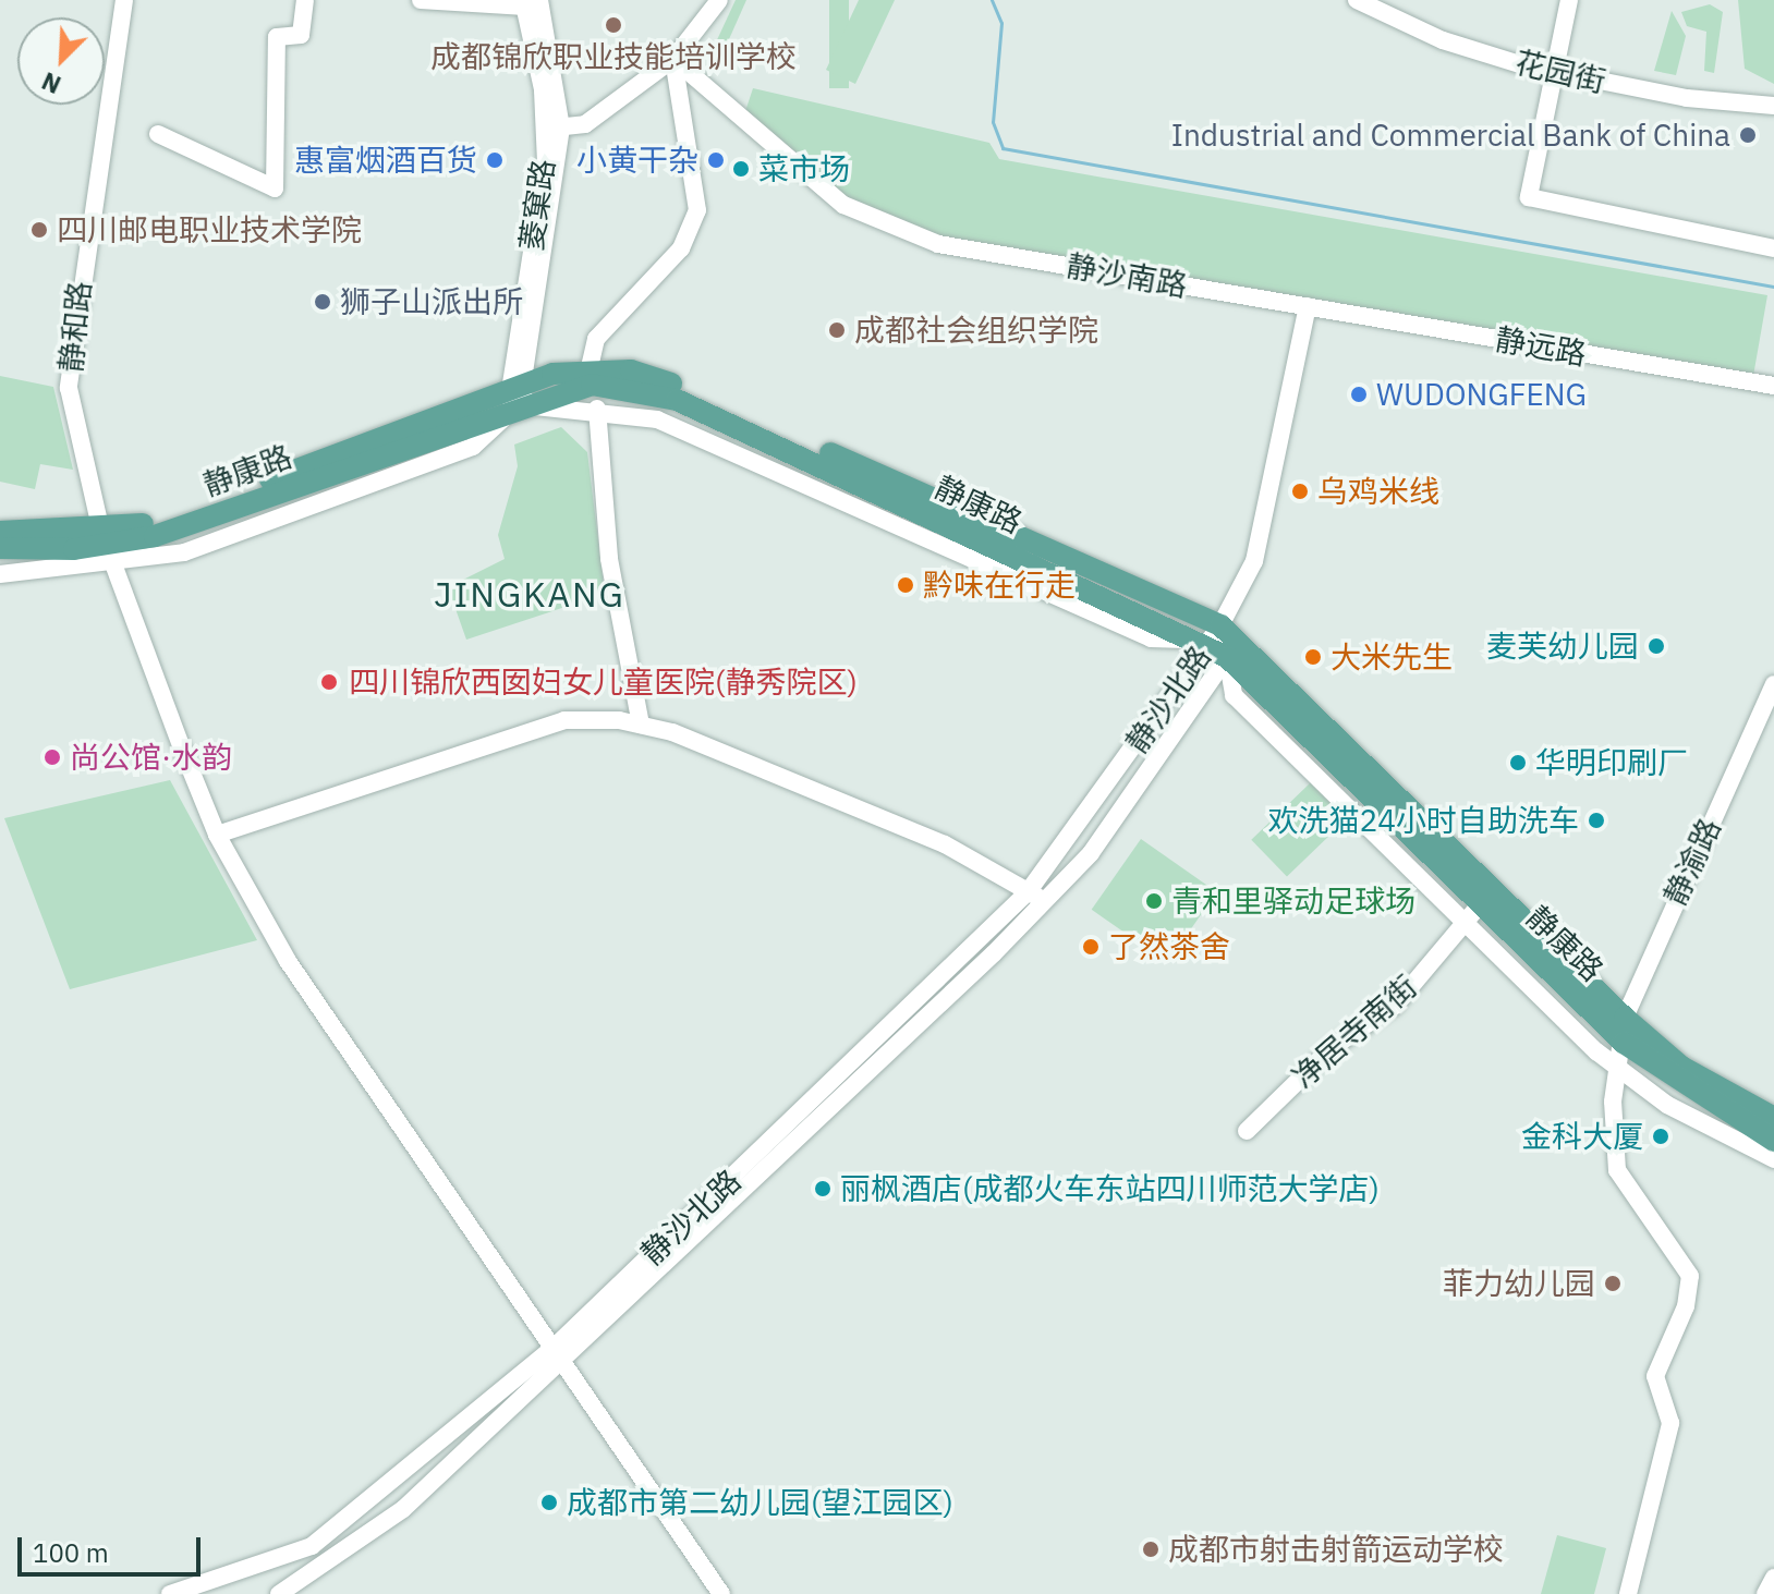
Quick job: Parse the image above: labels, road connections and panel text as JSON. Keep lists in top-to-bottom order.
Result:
{
  "streets": {
    "main road": ["静康路"],
    "street": [
      "花园街",
      "菱窠路",
      "静沙南路",
      "静和路",
      "静远路",
      "静沙北路",
      "静渝路",
      "净居寺南街"
    ]
  },
  "crossings": [
    ["菱窠路", "静康路"],
    ["静沙南路", "静远路"],
    ["静和路", "静康路"],
    ["静和路", "静沙北路"],
    ["静康路", "静沙北路"],
    ["静康路", "静渝路"],
    ["静康路", "净居寺南街"]
  ],
  "districts": ["JINGKANG"],
  "places": [
    "成都锦欣职业技能培训学校",
    "Industrial and Commercial Bank of China",
    "惠富烟酒百货",
    "小黄干杂",
    "菜市场",
    "四川邮电职业技术学院",
    "狮子山派出所",
    "成都社会组织学院",
    "WUDONGFENG",
    "乌鸡米线",
    "黔味在行走",
    "麦芙幼儿园",
    "大米先生",
    "四川锦欣西囡妇女儿童医院(静秀院区)",
    "尚公馆·水韵",
    "华明印刷厂",
    "欢洗猫24小时自助洗车",
    "青和里驿动足球场",
    "了然茶舍",
    "金科大厦",
    "丽枫酒店(成都火车东站四川师范大学店)",
    "菲力幼儿园",
    "成都市第二幼儿园(望江园区)",
    "成都市射击射箭运动学校"
  ],
  "scale_bar": "100 m",
  "north": "bottom left"
}
